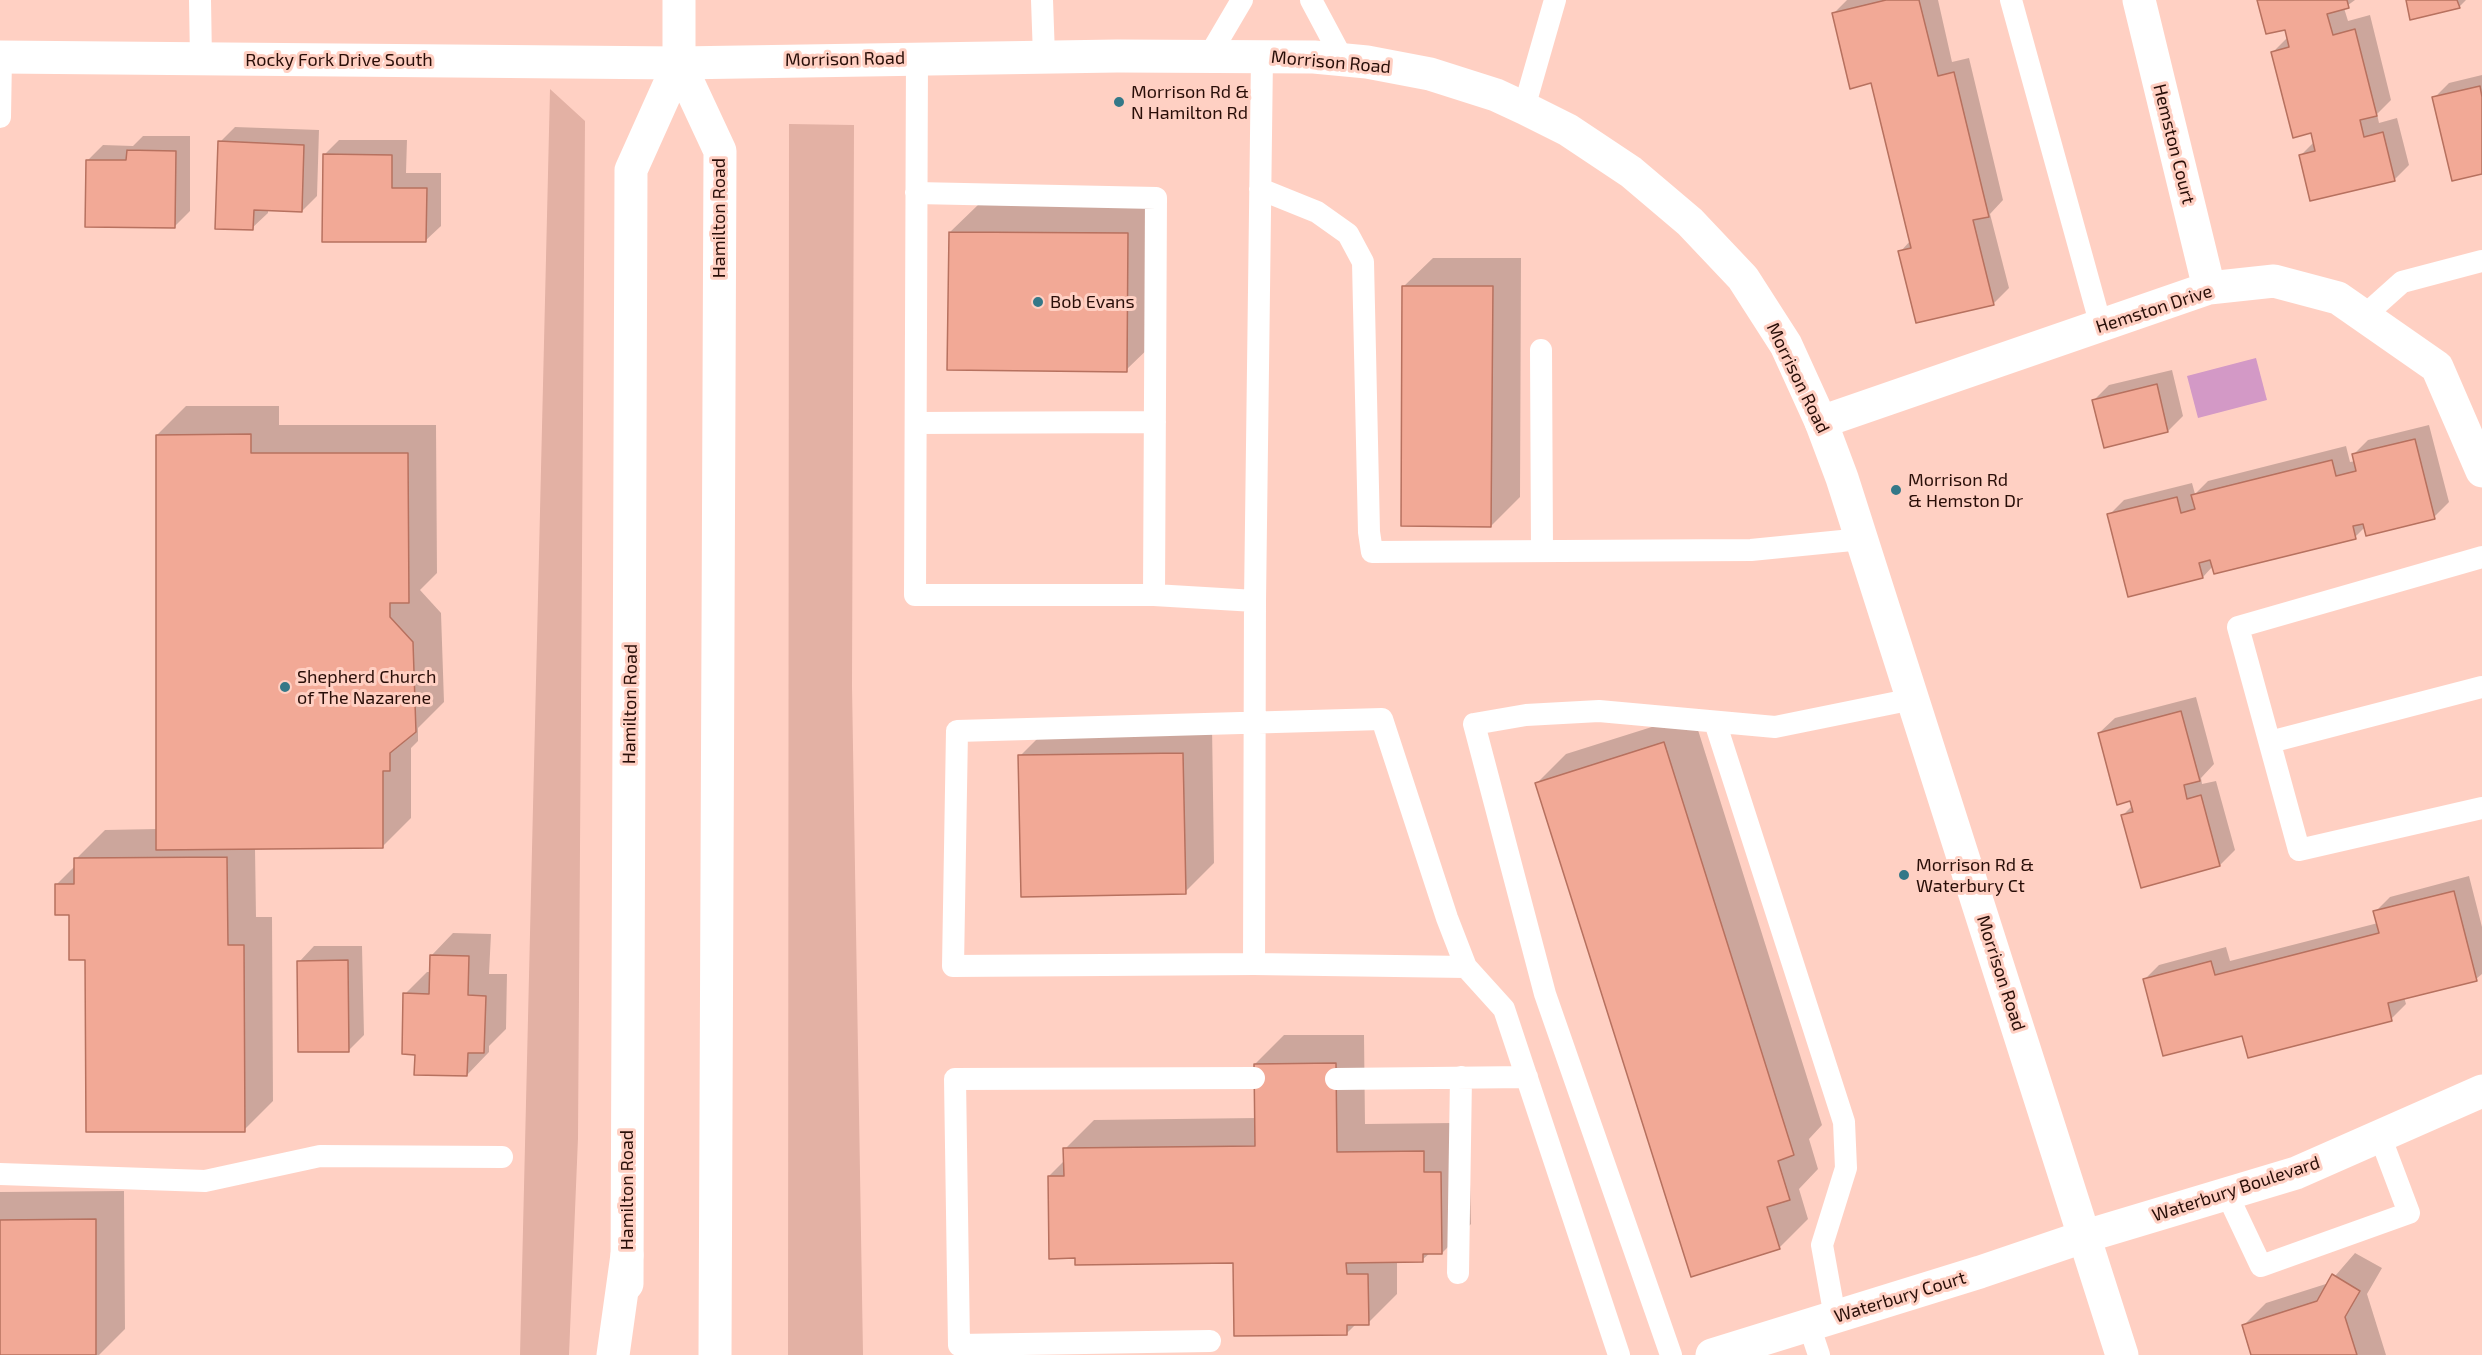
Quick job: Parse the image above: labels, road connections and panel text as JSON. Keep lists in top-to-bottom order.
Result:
{
  "streets": {
    "main road": [
      "Morrison Road",
      "Rocky Fork Drive South",
      "Hemston Court",
      "Hamilton Road",
      "Hemston Drive",
      "Waterbury Boulevard",
      "Waterbury Court"
    ]
  },
  "crossings": [
    ["Morrison Road", "Rocky Fork Drive South"],
    ["Morrison Road", "Hamilton Road"],
    ["Morrison Road", "Hemston Drive"],
    ["Morrison Road", "Waterbury Boulevard"],
    ["Morrison Road", "Waterbury Court"],
    ["Rocky Fork Drive South", "Hamilton Road"],
    ["Hemston Court", "Hemston Drive"],
    ["Waterbury Boulevard", "Waterbury Court"]
  ],
  "places": [
    "Morrison Rd & N Hamilton Rd",
    "Bob Evans",
    "Morrison Rd & Hemston Dr",
    "Shepherd Church of The Nazarene",
    "Morrison Rd & Waterbury Ct"
  ]
}
